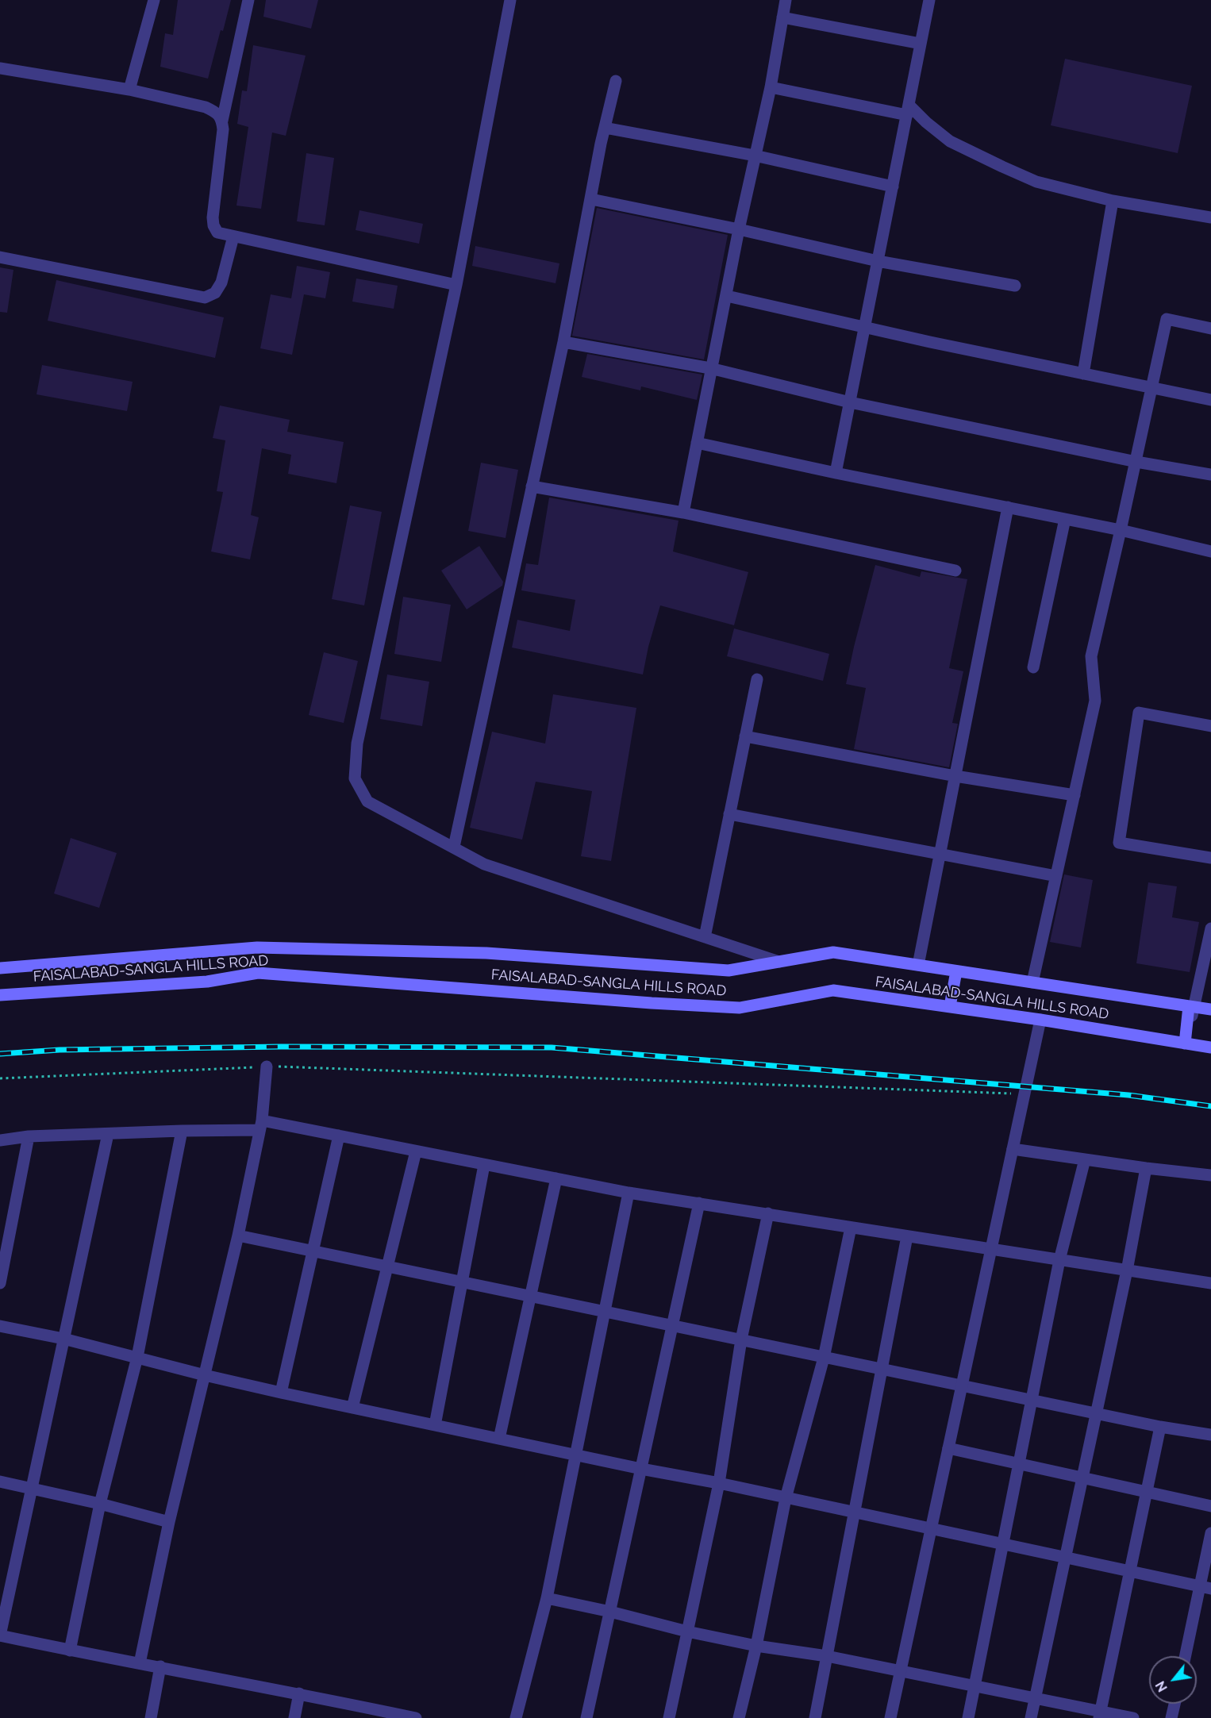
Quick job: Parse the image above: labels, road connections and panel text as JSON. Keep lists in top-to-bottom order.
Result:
{
  "streets": {
    "main road": ["FAISALABAD-SANGLA HILLS ROAD"]
  },
  "north": "bottom left"
}
